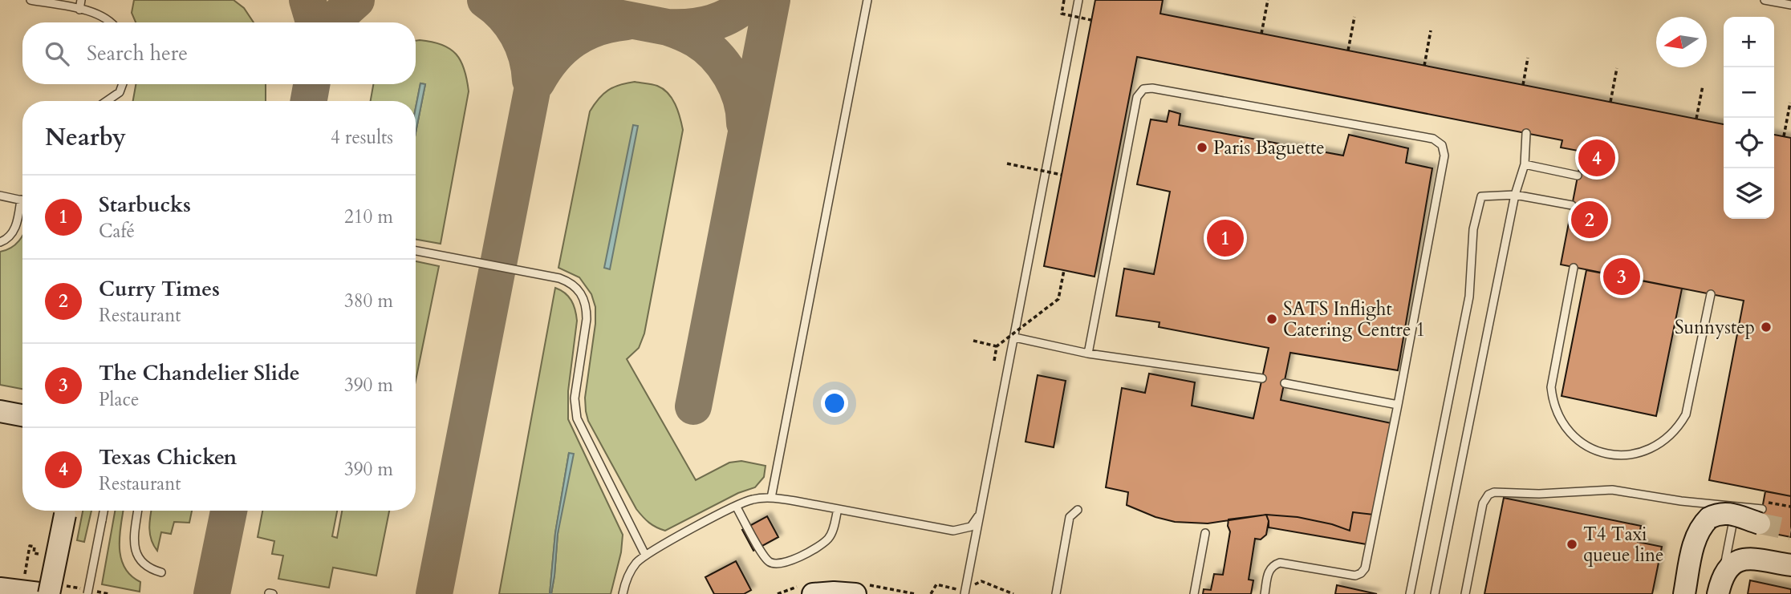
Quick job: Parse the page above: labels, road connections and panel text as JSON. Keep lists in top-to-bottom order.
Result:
{
  "places": [
    "Paris Baguette",
    "SATS Inflight Catering Centre 1",
    "Sunnystep",
    "T4 Taxi queue line"
  ],
  "north": "left",
  "page": {
    "map_buttons": ["+", "−"],
    "search": "Search here",
    "heading": ["Nearby", "4 results"],
    "pins": [
      "4",
      "2",
      "1",
      "3"
    ],
    "list": [
      {
        "mark": "1",
        "name": "Starbucks",
        "note": "Café",
        "value": "210 m"
      },
      {
        "mark": "2",
        "name": "Curry Times",
        "note": "Restaurant",
        "value": "380 m"
      },
      {
        "mark": "3",
        "name": "The Chandelier Slide",
        "note": "Place",
        "value": "390 m"
      },
      {
        "mark": "4",
        "name": "Texas Chicken",
        "note": "Restaurant",
        "value": "390 m"
      }
    ]
  }
}
